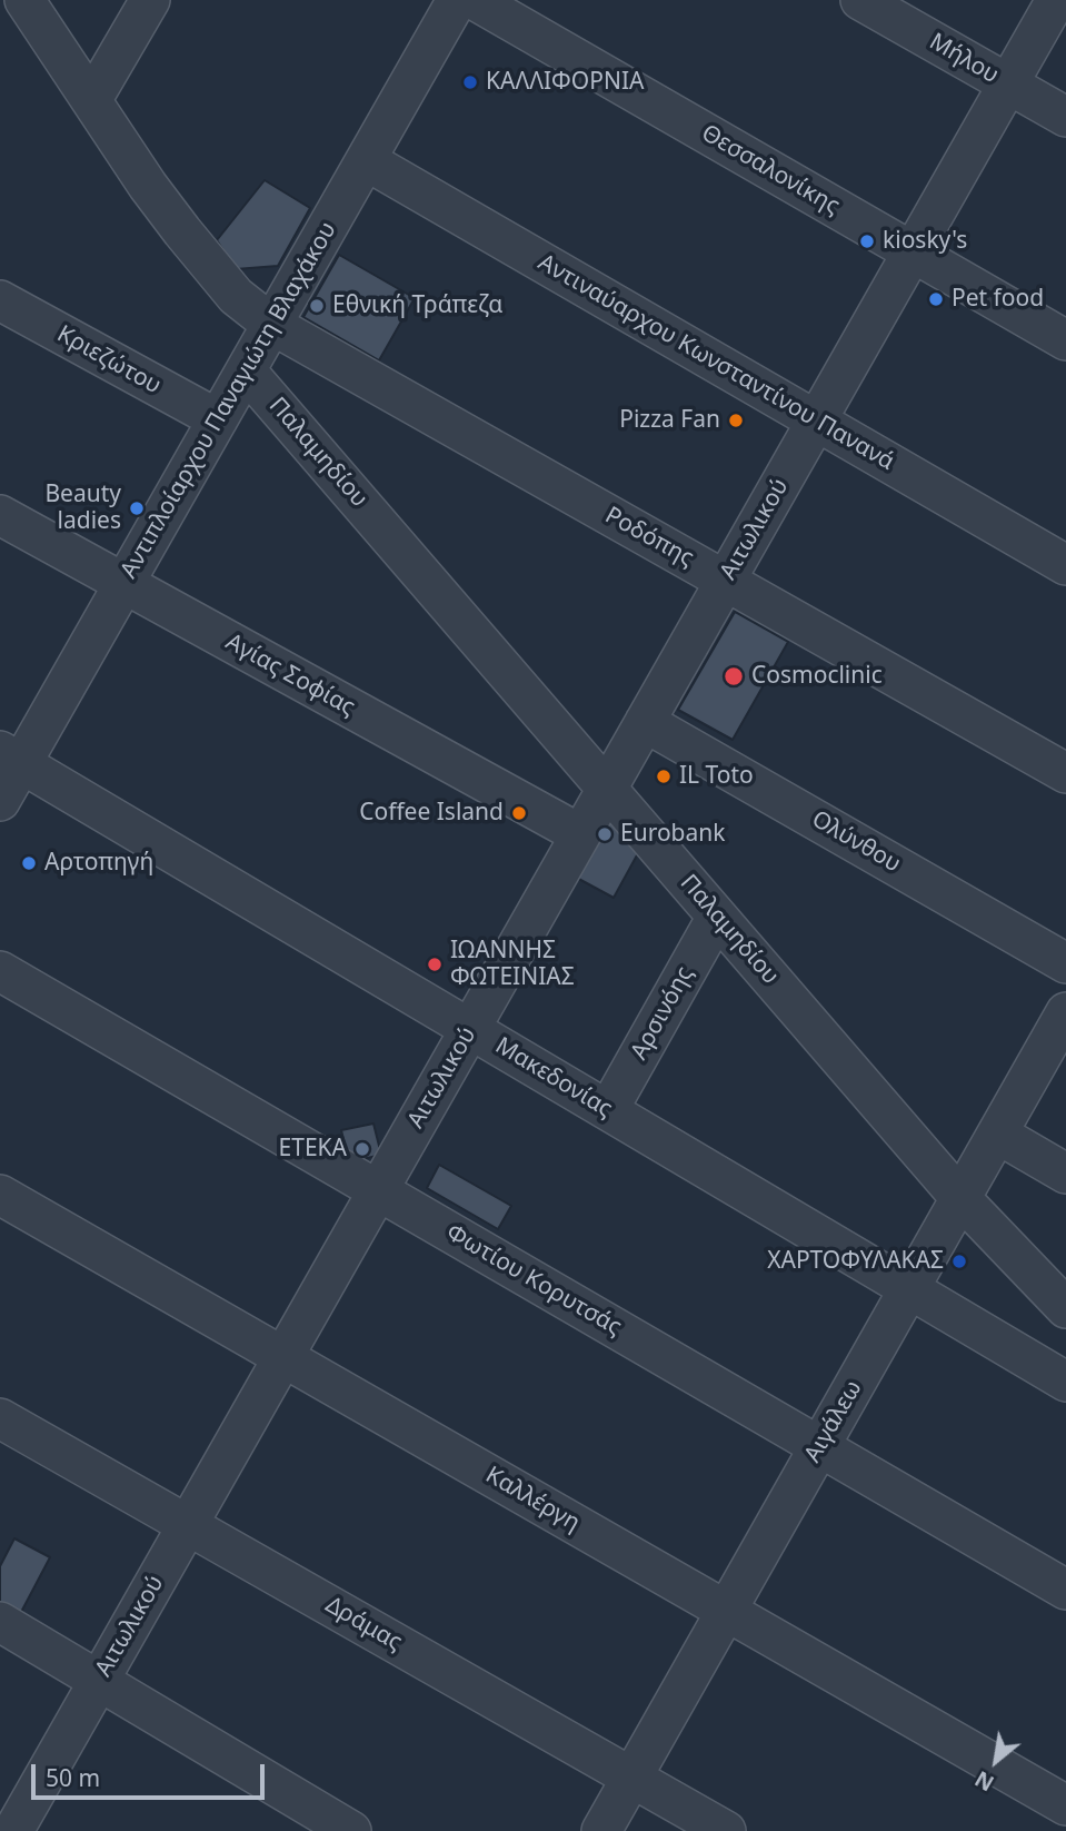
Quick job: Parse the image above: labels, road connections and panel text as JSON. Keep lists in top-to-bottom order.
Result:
{
  "streets": {
    "street": [
      "Μήλου",
      "Θεσσαλονίκης",
      "Κριεζώτου",
      "Αντιναύαρχου Κωνσταντίνου Πανανά",
      "Αντιπλοίαρχου Παναγιώτη Βλαχάκου",
      "Παλαμηδίου",
      "Αιτωλικού",
      "Ροδόπης",
      "Αγίας Σοφίας",
      "Ολύνθου",
      "Αρσινόης",
      "Μακεδονίας",
      "Φωτίου Κορυτσάς",
      "Αιγάλεω",
      "Καλλέργη",
      "Δράμας"
    ]
  },
  "crossings": [
    ["Μήλου", "Αιτωλικού"],
    ["Θεσσαλονίκης", "Αιτωλικού"],
    ["Κριεζώτου", "Αντιπλοίαρχου Παναγιώτη Βλαχάκου"],
    ["Αντιναύαρχου Κωνσταντίνου Πανανά", "Αντιπλοίαρχου Παναγιώτη Βλαχάκου"],
    ["Αντιναύαρχου Κωνσταντίνου Πανανά", "Αιτωλικού"],
    ["Αντιπλοίαρχου Παναγιώτη Βλαχάκου", "Παλαμηδίου"],
    ["Αντιπλοίαρχου Παναγιώτη Βλαχάκου", "Ροδόπης"],
    ["Αντιπλοίαρχου Παναγιώτη Βλαχάκου", "Αγίας Σοφίας"],
    ["Αντιπλοίαρχου Παναγιώτη Βλαχάκου", "Μακεδονίας"],
    ["Παλαμηδίου", "Αιτωλικού"],
    ["Παλαμηδίου", "Αρσινόης"],
    ["Παλαμηδίου", "Αιγάλεω"],
    ["Αιτωλικού", "Ροδόπης"],
    ["Αιτωλικού", "Αγίας Σοφίας"],
    ["Αιτωλικού", "Ολύνθου"],
    ["Αιτωλικού", "Μακεδονίας"],
    ["Αιτωλικού", "Φωτίου Κορυτσάς"],
    ["Αιτωλικού", "Καλλέργη"],
    ["Αιτωλικού", "Δράμας"],
    ["Αρσινόης", "Μακεδονίας"],
    ["Μακεδονίας", "Αιγάλεω"],
    ["Φωτίου Κορυτσάς", "Αιγάλεω"],
    ["Αιγάλεω", "Καλλέργη"],
    ["Αιγάλεω", "Δράμας"]
  ],
  "places": [
    "ΚΑΛΛΙΦΟΡΝΙΑ",
    "kiosky's",
    "Pet food",
    "Εθνική Τράπεζα",
    "Pizza Fan",
    "Beauty ladies",
    "Cosmoclinic",
    "IL Toto",
    "Coffee Island",
    "Eurobank",
    "Αρτοπηγή",
    "ΙΩΑΝΝΗΣ ΦΩΤΕΙΝΙΑΣ",
    "ΕΤΕΚΑ",
    "ΧΑΡΤΟΦΥΛΑΚΑΣ"
  ],
  "scale_bar": "50 m",
  "north": "bottom left"
}
